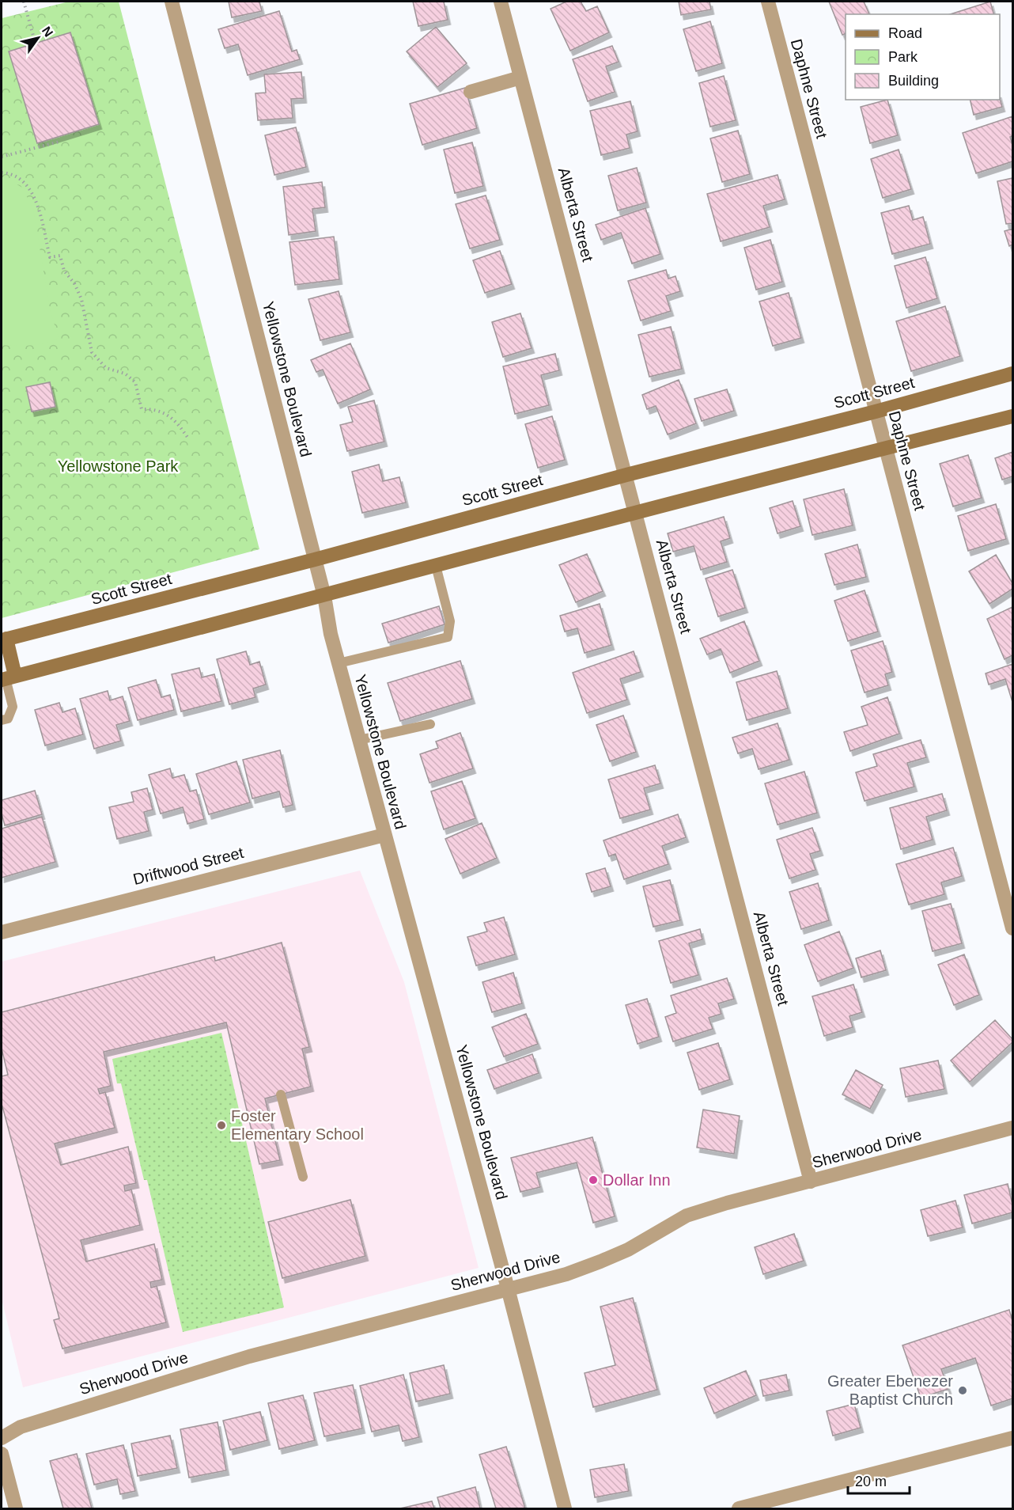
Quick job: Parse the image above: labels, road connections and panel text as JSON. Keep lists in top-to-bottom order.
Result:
{
  "streets": {
    "main road": ["Scott Street"],
    "street": [
      "Daphne Street",
      "Alberta Street",
      "Yellowstone Boulevard",
      "Driftwood Street",
      "Sherwood Drive"
    ]
  },
  "crossings": [
    ["Daphne Street", "Scott Street"],
    ["Alberta Street", "Scott Street"],
    ["Alberta Street", "Sherwood Drive"],
    ["Yellowstone Boulevard", "Scott Street"],
    ["Yellowstone Boulevard", "Driftwood Street"],
    ["Yellowstone Boulevard", "Sherwood Drive"]
  ],
  "parks": ["Yellowstone Park"],
  "places": ["Foster Elementary School", "Dollar Inn", "Greater Ebenezer Baptist Church"],
  "legend": ["Road", "Park", "Building"],
  "scale_bar": "20 m",
  "north": "top right"
}
